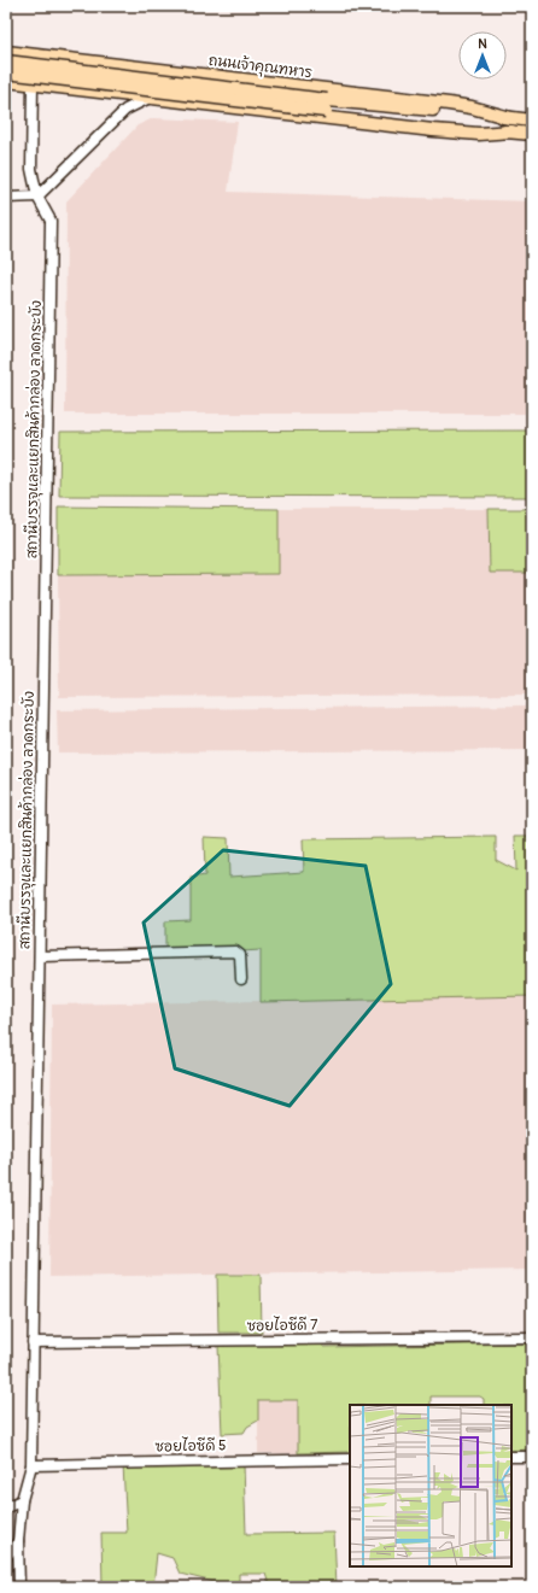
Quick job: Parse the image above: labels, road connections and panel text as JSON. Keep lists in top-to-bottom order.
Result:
{
  "streets": {
    "main road": ["ถนนเจ้าคุณทหาร"],
    "street": ["สถานีบรรจุและแยกสินค้ากล่อง ลาดกระบัง", "ซอยไอซีดี 7", "ซอยไอซีดี 5"]
  },
  "crossings": [
    ["ถนนเจ้าคุณทหาร", "สถานีบรรจุและแยกสินค้ากล่อง ลาดกระบัง"],
    ["สถานีบรรจุและแยกสินค้ากล่อง ลาดกระบัง", "ซอยไอซีดี 7"],
    ["สถานีบรรจุและแยกสินค้ากล่อง ลาดกระบัง", "ซอยไอซีดี 5"]
  ],
  "north": "top"
}
